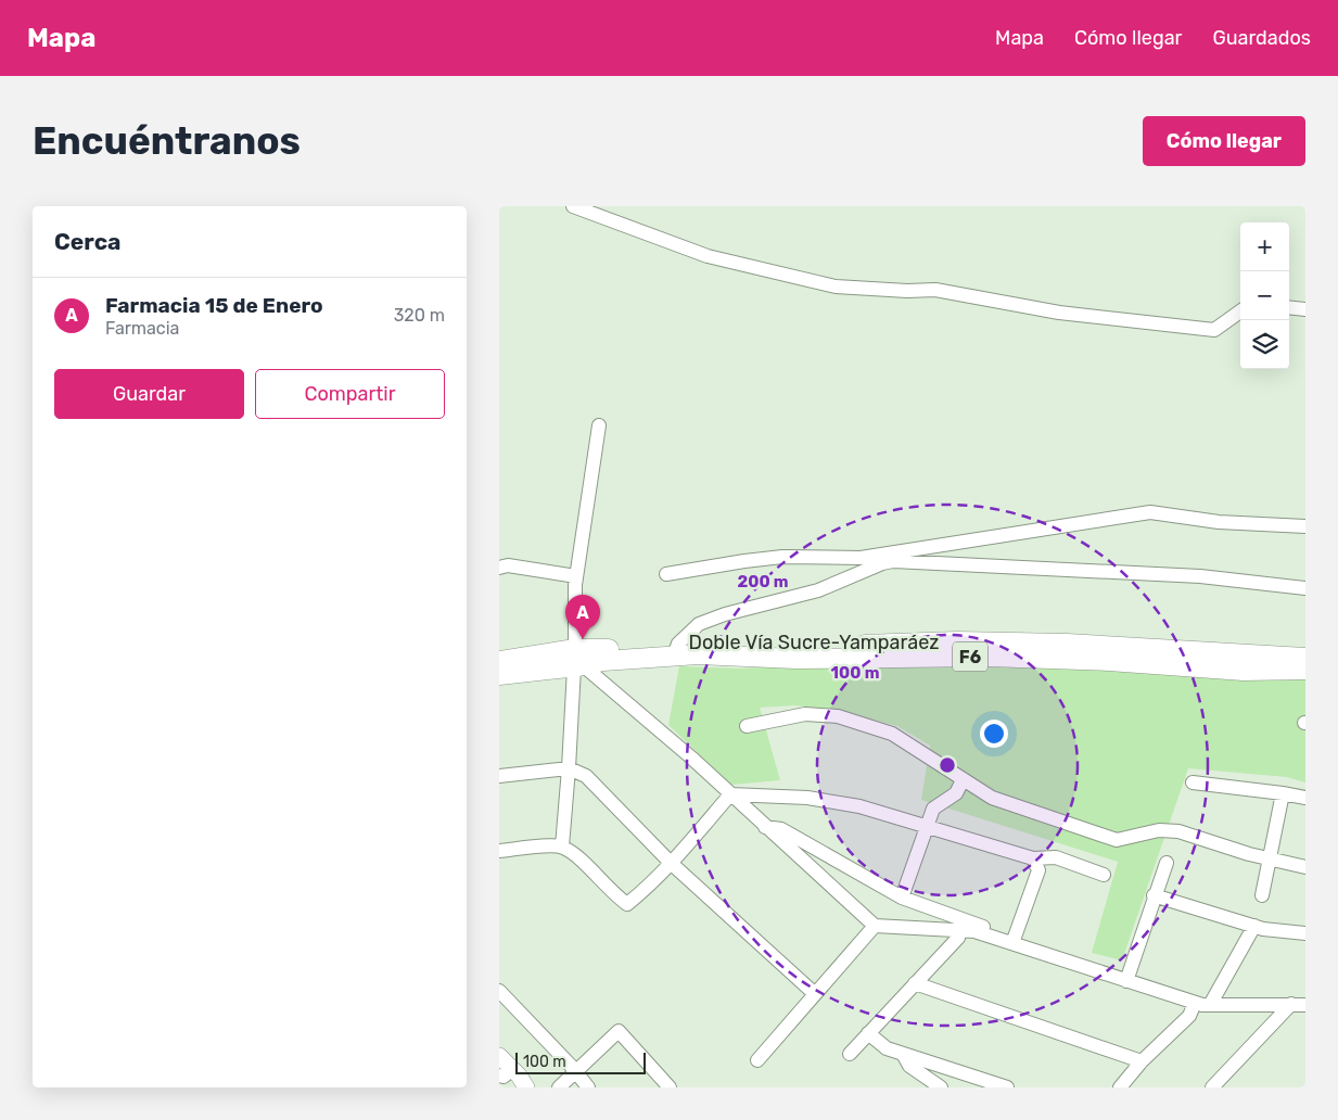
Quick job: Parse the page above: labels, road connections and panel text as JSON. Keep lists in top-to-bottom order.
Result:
{
  "streets": {
    "highway": ["Doble Vía Sucre-Yamparáez", "F6"]
  },
  "scale_bar": "100 m",
  "page": {
    "header": "Mapa",
    "nav": ["Mapa", "Cómo llegar", "Guardados"],
    "buttons": [
      "Cómo llegar",
      ["Guardar", "Compartir"]
    ],
    "title": "Encuéntranos",
    "heading": "Cerca",
    "map_buttons": ["+", "−"],
    "list": [
      {
        "mark": "A",
        "name": "Farmacia 15 de Enero",
        "note": "Farmacia",
        "value": "320 m"
      }
    ],
    "pins": "A",
    "scale": "100 m"
  },
  "rings": ["200 m", "100 m"]
}
